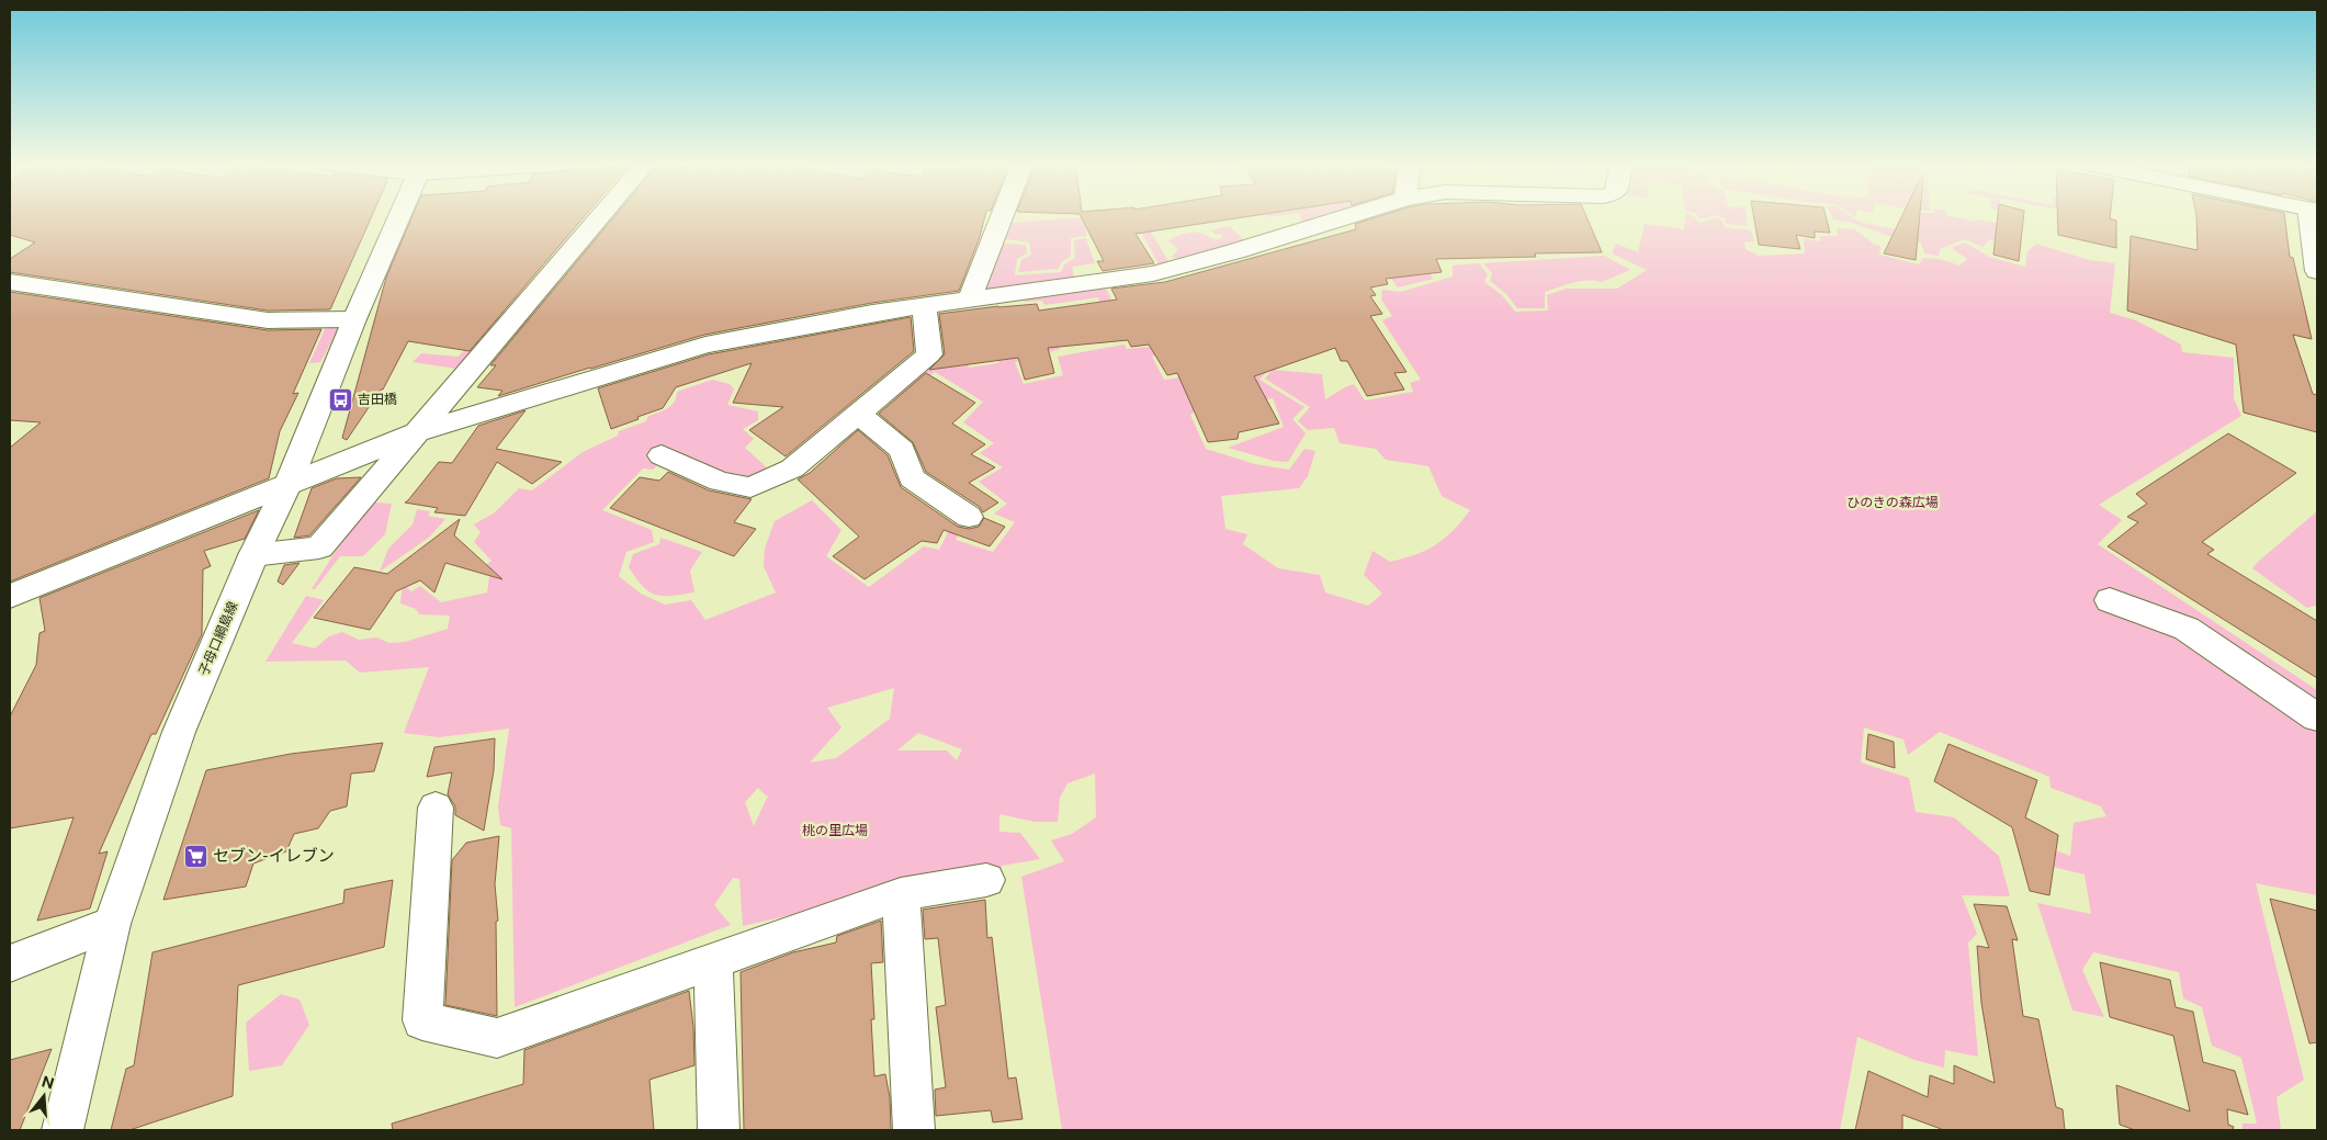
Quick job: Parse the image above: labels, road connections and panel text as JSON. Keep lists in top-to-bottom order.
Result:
{
  "streets": {
    "street": ["子母口綱島線"]
  },
  "parks": ["ひのきの森広場", "桃の里広場"],
  "places": {
    "bus stop": ["吉田橋"],
    "supermarket": ["セブン-イレブン"]
  },
  "north": "top"
}
